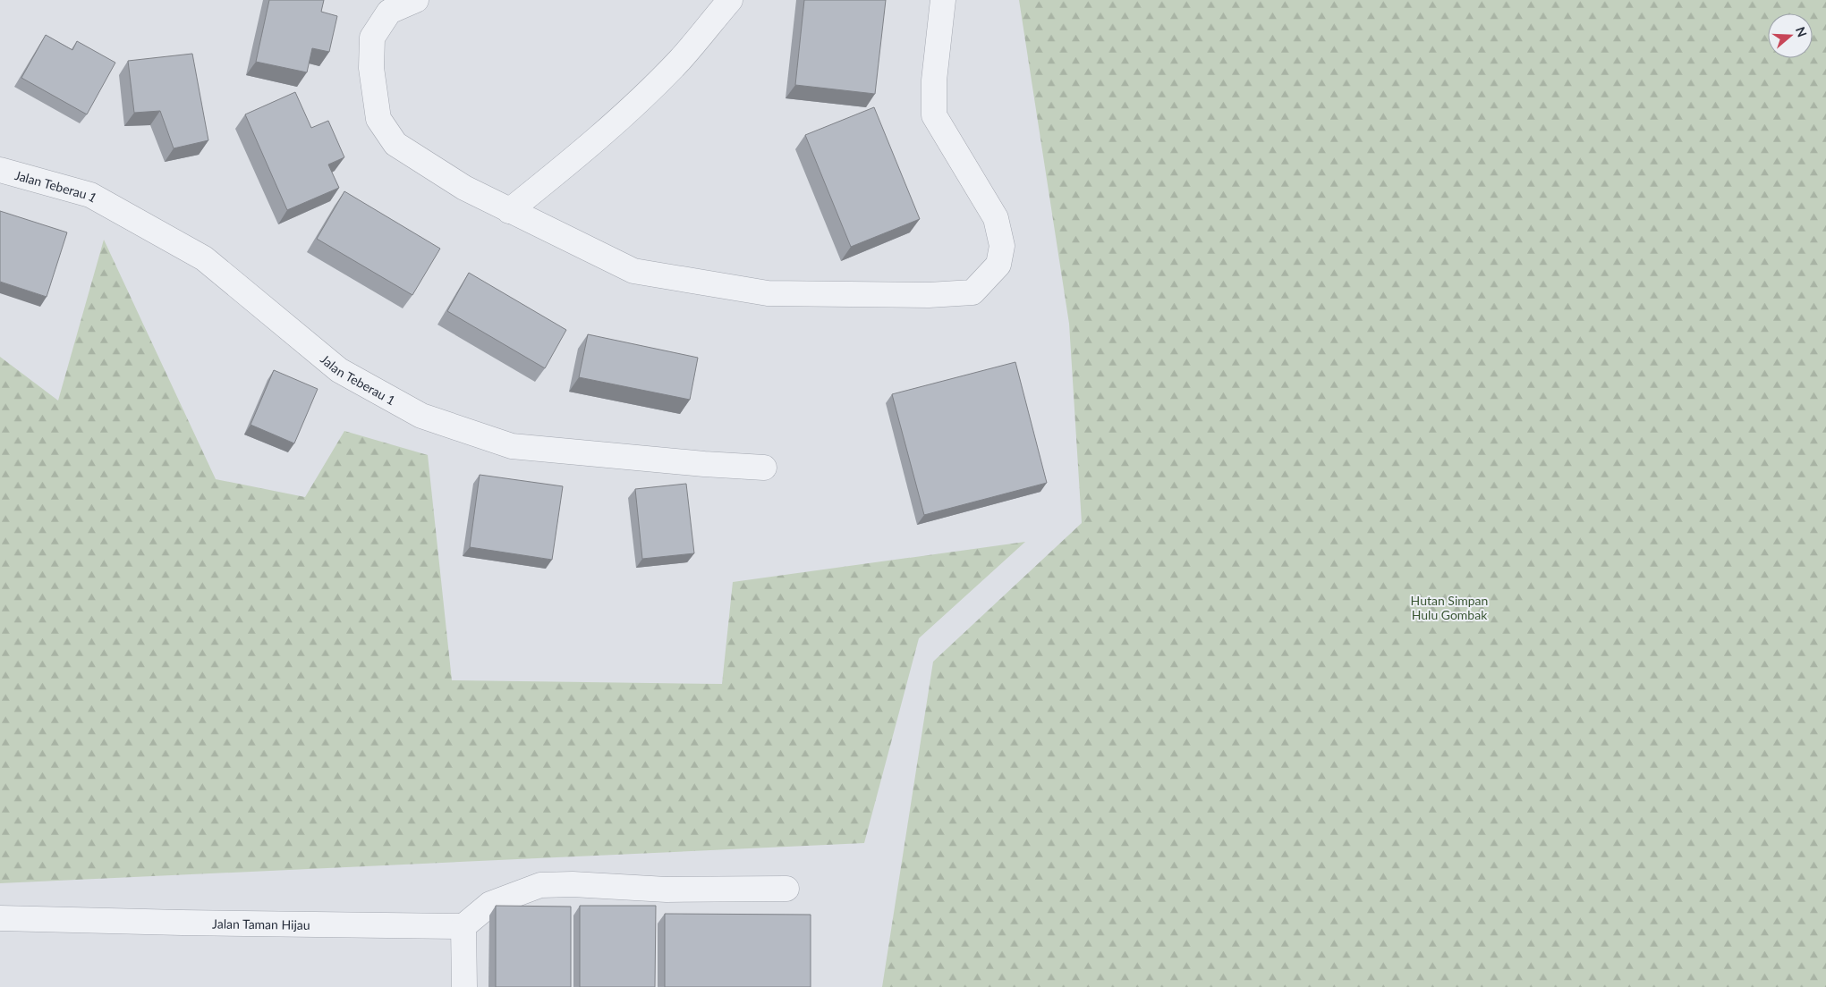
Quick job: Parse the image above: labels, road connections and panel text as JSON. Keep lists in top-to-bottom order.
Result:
{
  "streets": {
    "street": ["Jalan Teberau 1", "Jalan Taman Hijau"]
  },
  "parks": ["Hutan Simpan Hulu Gombak"],
  "north": "right"
}
